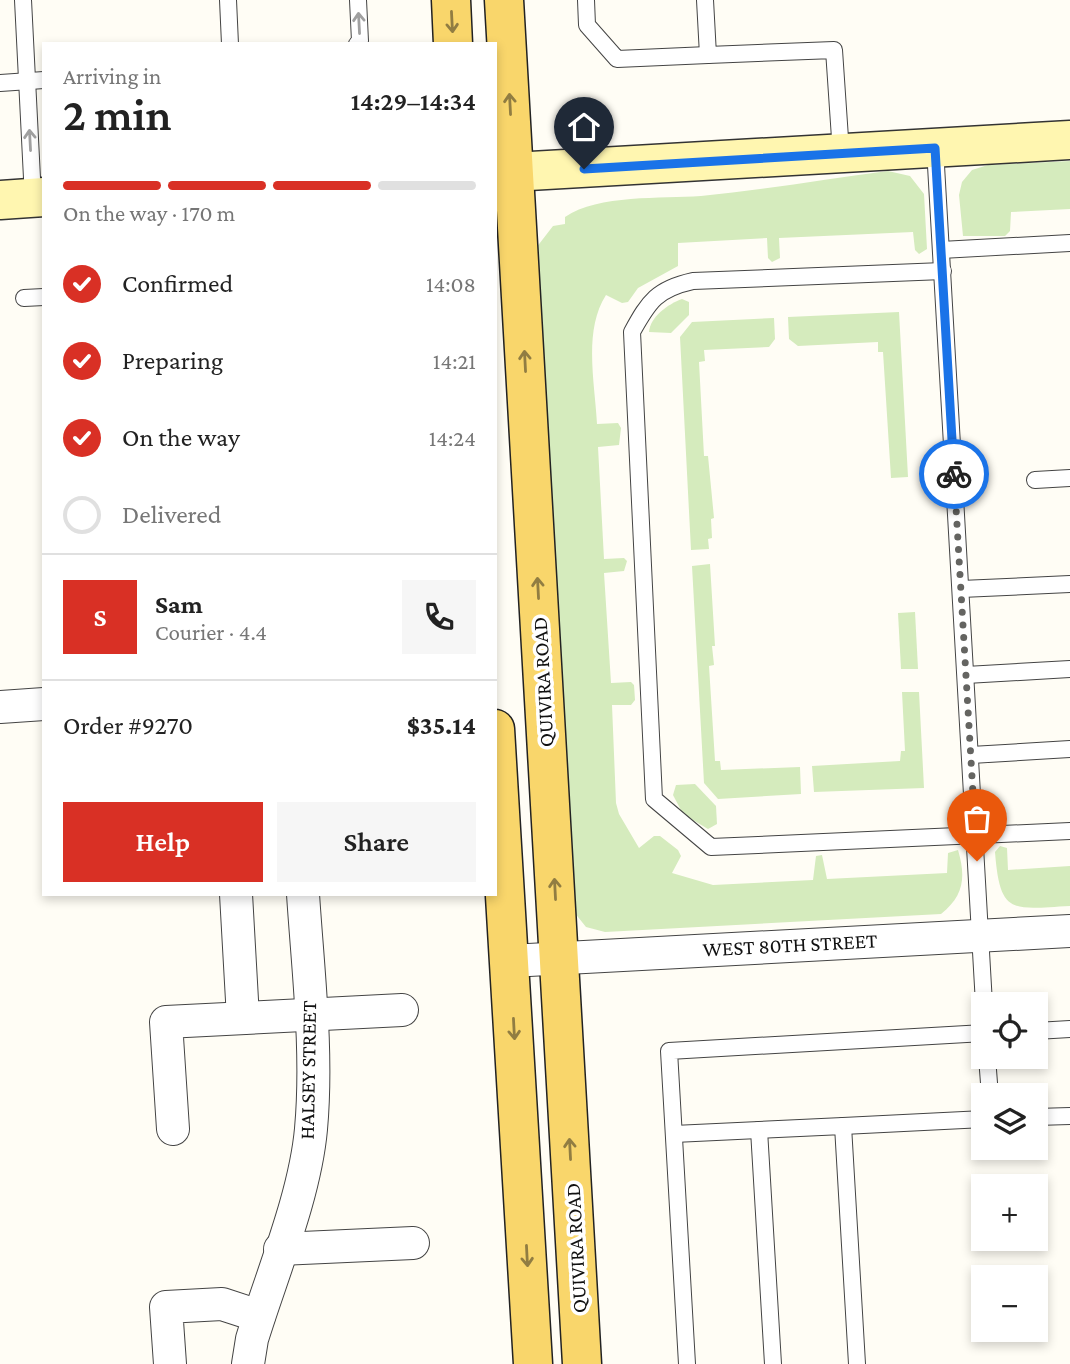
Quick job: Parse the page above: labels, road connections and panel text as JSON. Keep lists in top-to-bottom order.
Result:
{
  "streets": {
    "main road": ["QUIVIRA ROAD"],
    "street": ["WEST 80TH STREET", "HALSEY STREET"]
  },
  "crossings": [
    ["QUIVIRA ROAD", "WEST 80TH STREET"]
  ],
  "page": {
    "heading": ["2 min", "Arriving in", "14:29–14:34"],
    "panel": [
      "Sam",
      "Courier · 4.4",
      "Order #9270",
      "$35.14"
    ],
    "bar": "On the way · 170 m",
    "list": [
      ["Confirmed", "14:08"],
      ["Preparing", "14:21"],
      ["On the way", "14:24"],
      "Delivered"
    ],
    "round": "S",
    "buttons": ["Help", "Share"],
    "map_buttons": ["+", "−"]
  }
}
